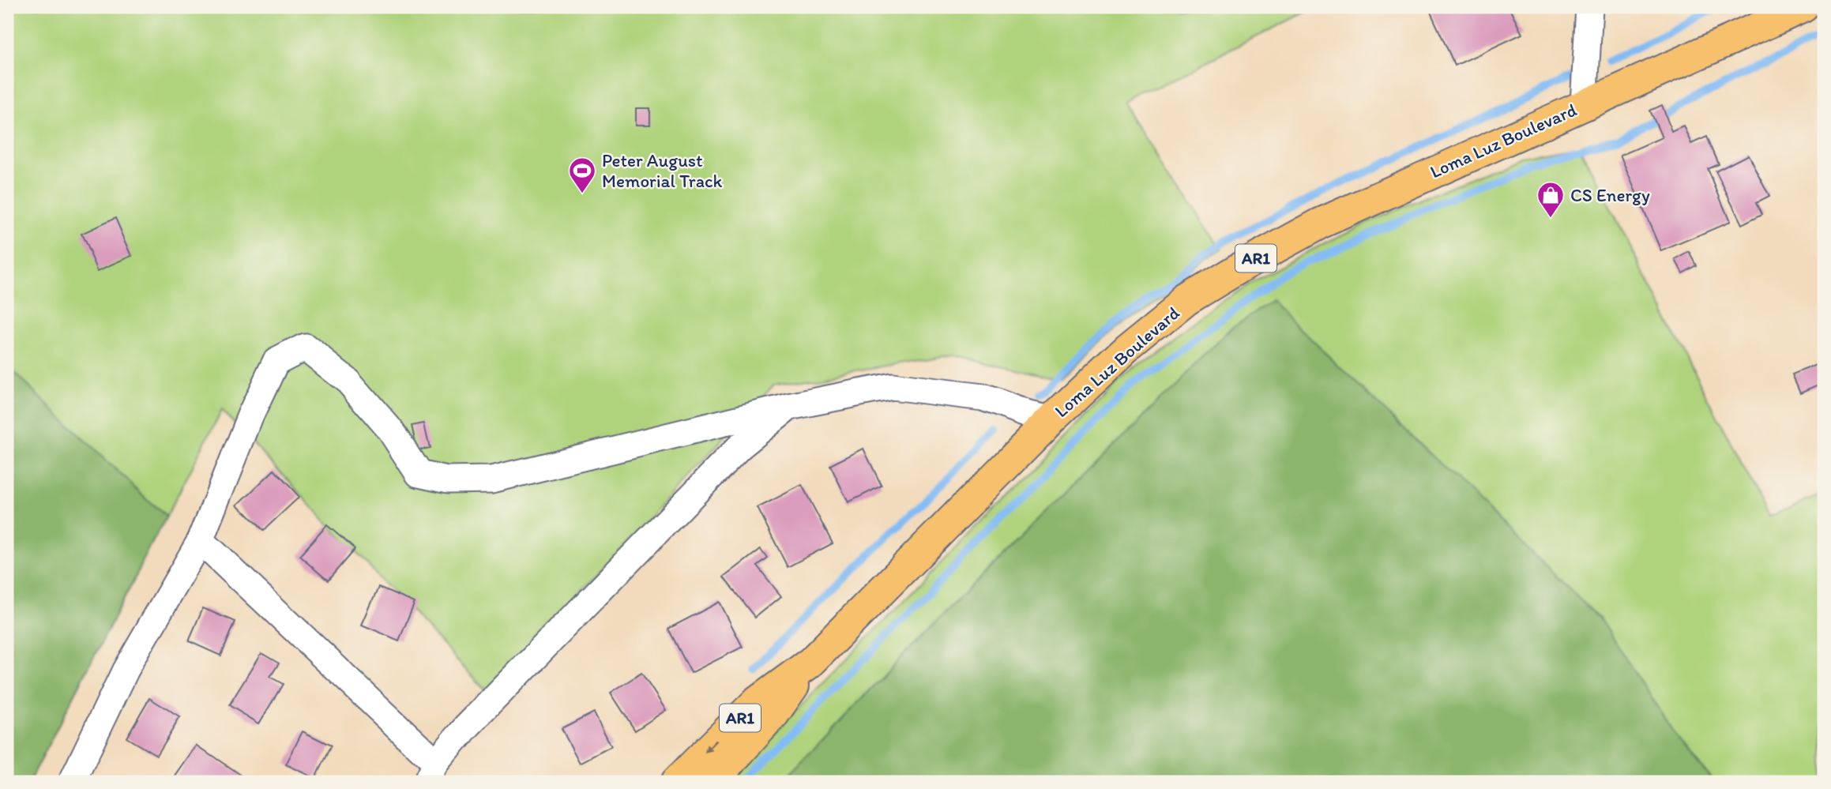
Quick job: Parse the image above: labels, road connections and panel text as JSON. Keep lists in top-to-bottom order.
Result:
{
  "streets": {
    "highway": ["Loma Luz Boulevard", "AR1"]
  },
  "crossings": [
    ["Loma Luz Boulevard", "AR1"]
  ],
  "places": {
    "sports": ["Peter August Memorial Track"],
    "shop": ["CS Energy"]
  }
}
